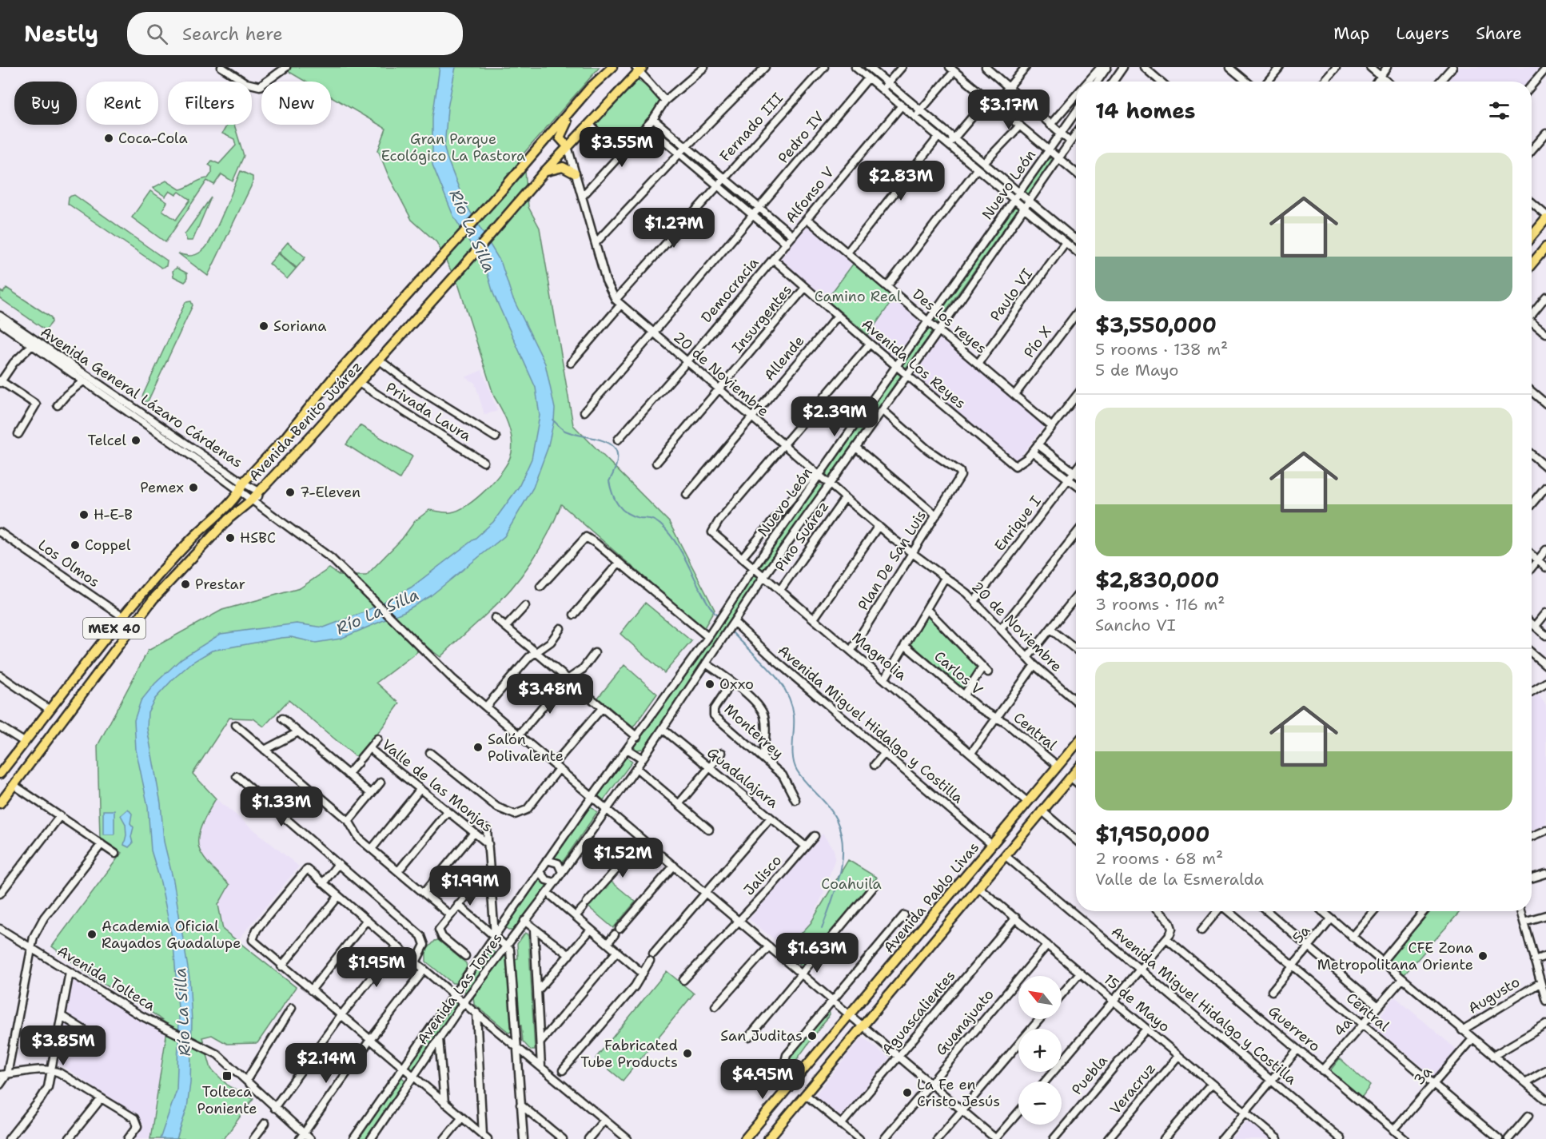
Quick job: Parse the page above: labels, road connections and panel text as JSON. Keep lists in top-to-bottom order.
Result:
{
  "streets": {
    "main road": ["Avenida Benito Juárez", "MEX 40", "Avenida Pablo Livas"],
    "street": [
      "Fernado III",
      "Pedro IV",
      "Nuevo León",
      "Alfonso V",
      "Democracia",
      "Paulo VI",
      "Insurgentes",
      "Des los reyes",
      "Pío X",
      "Allende",
      "Avenida Los Reyes",
      "20 de Noviembre",
      "Avenida General Lázaro Cárdenas",
      "Privada Laura",
      "Enrique I",
      "Pino Suárez",
      "Plan De San Luis",
      "Los Olmos",
      "Magnolia",
      "Carlos V",
      "Avenida Miguel Hidalgo y Costilla",
      "Monterrey",
      "Central",
      "Guadalajara",
      "Valle de las Monjas",
      "Jalisco",
      "5a",
      "Avenida Tolteca",
      "Avenida Las Torres",
      "Augusto",
      "15 de Mayo",
      "Aguascalientes",
      "Guanajuato",
      "4a",
      "Guerrero",
      "Puebla",
      "3a",
      "Veracruz"
    ]
  },
  "crossings": [
    ["Fernado III", "20 de Noviembre"],
    ["Pedro IV", "20 de Noviembre"],
    ["Nuevo León", "Des los reyes"],
    ["Nuevo León", "Avenida Los Reyes"],
    ["Nuevo León", "20 de Noviembre"],
    ["Nuevo León", "Avenida General Lázaro Cárdenas"],
    ["Nuevo León", "Plan De San Luis"],
    ["Nuevo León", "Magnolia"],
    ["Nuevo León", "Avenida Miguel Hidalgo y Costilla"],
    ["Nuevo León", "Guadalajara"],
    ["Nuevo León", "Avenida Las Torres"],
    ["Alfonso V", "Democracia"],
    ["Alfonso V", "Des los reyes"],
    ["Democracia", "Avenida Los Reyes"],
    ["Democracia", "20 de Noviembre"],
    ["Paulo VI", "Des los reyes"],
    ["Insurgentes", "Avenida Los Reyes"],
    ["Insurgentes", "20 de Noviembre"],
    ["Des los reyes", "Pío X"],
    ["Allende", "Avenida Los Reyes"],
    ["Allende", "20 de Noviembre"],
    ["20 de Noviembre", "Avenida Benito Juárez"],
    ["20 de Noviembre", "Enrique I"],
    ["20 de Noviembre", "Pino Suárez"],
    ["20 de Noviembre", "Plan De San Luis"],
    ["20 de Noviembre", "Magnolia"],
    ["Avenida General Lázaro Cárdenas", "Avenida Benito Juárez"],
    ["Avenida General Lázaro Cárdenas", "Jalisco"],
    ["Avenida General Lázaro Cárdenas", "Avenida Pablo Livas"],
    ["Avenida General Lázaro Cárdenas", "Avenida Las Torres"],
    ["Avenida General Lázaro Cárdenas", "Aguascalientes"],
    ["Avenida General Lázaro Cárdenas", "Guanajuato"],
    ["Privada Laura", "Avenida Benito Juárez"],
    ["Avenida Benito Juárez", "Los Olmos"],
    ["Pino Suárez", "Magnolia"],
    ["Plan De San Luis", "Magnolia"],
    ["Magnolia", "Avenida Pablo Livas"],
    ["Carlos V", "Central"],
    ["Avenida Miguel Hidalgo y Costilla", "Avenida Pablo Livas"],
    ["Central", "Avenida Pablo Livas"],
    ["Central", "5a"],
    ["Central", "4a"],
    ["Central", "3a"],
    ["Guadalajara", "Jalisco"],
    ["Avenida Pablo Livas", "15 de Mayo"],
    ["15 de Mayo", "Aguascalientes"],
    ["15 de Mayo", "Guanajuato"],
    ["15 de Mayo", "Puebla"],
    ["15 de Mayo", "Veracruz"],
    ["4a", "Guerrero"],
    ["Guerrero", "3a"]
  ],
  "water": ["Río La Silla"],
  "parks": ["Gran Parque Ecológico La Pastora", "Camino Real", "Coahuila"],
  "places": {
    "other": [
      "Coca-Cola",
      "Soriana",
      "Telcel",
      "Pemex",
      "7-Eleven",
      "H-E-B",
      "HSBC",
      "Coppel",
      "Prestar",
      "Oxxo",
      "Salón Polivalente",
      "Academia Oficial Rayados Guadalupe",
      "CFE Zona Metropolitana Oriente",
      "San Juditas",
      "Fabricated Tube Products",
      "La Fe en Cristo Jesús"
    ],
    "transit": ["Tolteca Poniente"]
  },
  "north": "top left",
  "page": {
    "header": "Nestly",
    "search": "Search here",
    "nav": ["Map", "Layers", "Share"],
    "chip": [
      "Buy",
      "Rent",
      "Filters",
      "New"
    ],
    "heading": "14 homes",
    "price": [
      "$3.17M",
      "$3.55M",
      "$2.83M",
      "$1.27M",
      "$2.39M",
      "$3.48M",
      "$1.33M",
      "$1.52M",
      "$1.99M",
      "$1.63M",
      "$1.95M",
      "$3.85M",
      "$2.14M",
      "$4.95M"
    ],
    "list": [
      {
        "name": "$3,550,000",
        "note": "5 rooms · 138 m² · 5 de Mayo"
      },
      {
        "name": "$2,830,000",
        "note": "3 rooms · 116 m² · Sancho VI"
      },
      {
        "name": "$1,950,000",
        "note": "2 rooms · 68 m² · Valle de la Esmeralda"
      }
    ],
    "map_buttons": ["+", "−"]
  }
}
